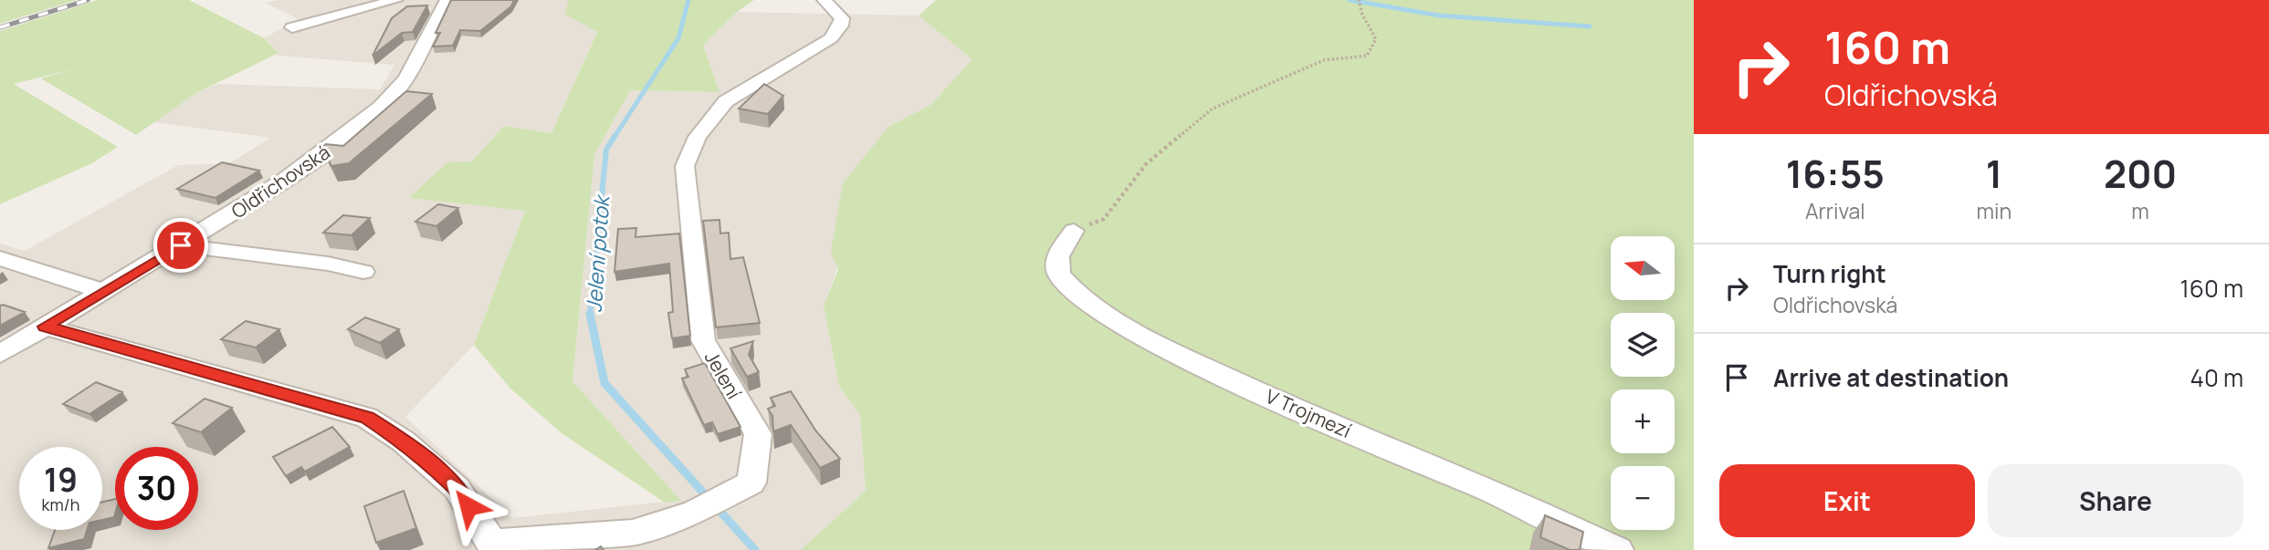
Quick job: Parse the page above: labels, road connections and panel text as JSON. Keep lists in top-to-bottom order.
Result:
{
  "streets": {
    "street": ["Oldřichovská", "Jelení", "V Trojmezí"]
  },
  "water": ["Jelení potok"],
  "north": "left",
  "page": {
    "turn": ["160 m", "Oldřichovská"],
    "eta": [
      "16:55",
      "Arrival",
      "1",
      "min",
      "200",
      "m"
    ],
    "map_buttons": ["+", "−"],
    "list": [
      {
        "name": "Turn right",
        "note": "Oldřichovská",
        "value": "160 m"
      },
      {
        "name": "Arrive at destination",
        "value": "40 m"
      }
    ],
    "speed": "19 km/h",
    "limit": "30",
    "buttons": ["Exit", "Share"]
  }
}
